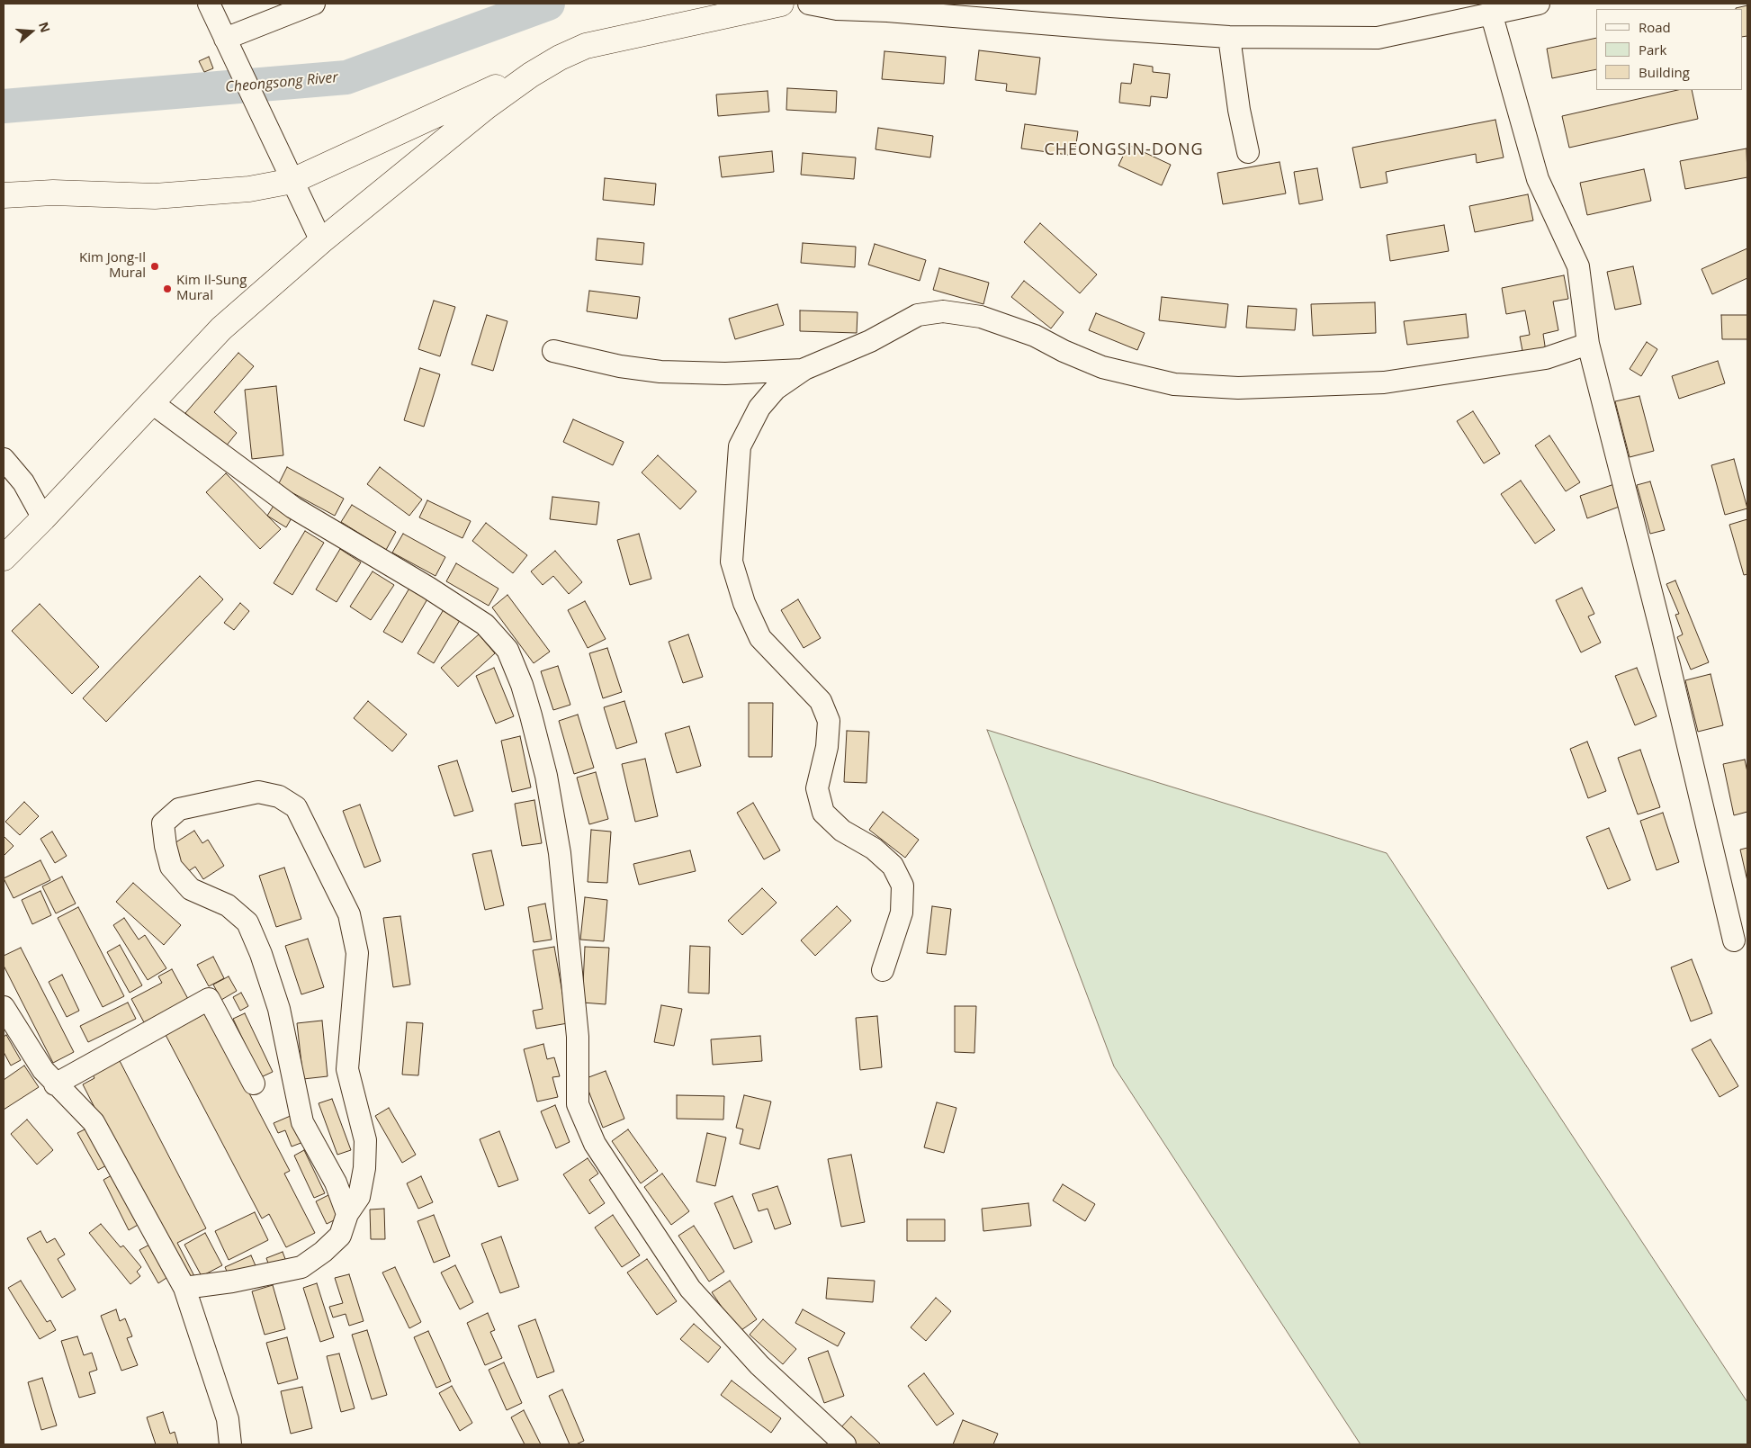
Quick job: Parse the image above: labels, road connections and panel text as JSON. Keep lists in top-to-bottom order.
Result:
{
  "districts": ["CHEONGSIN-DONG"],
  "water": ["Cheongsong River"],
  "places": ["Kim Jong-Il Mural", "Kim Il-Sung Mural"],
  "legend": ["Road", "Park", "Building"],
  "north": "right"
}
